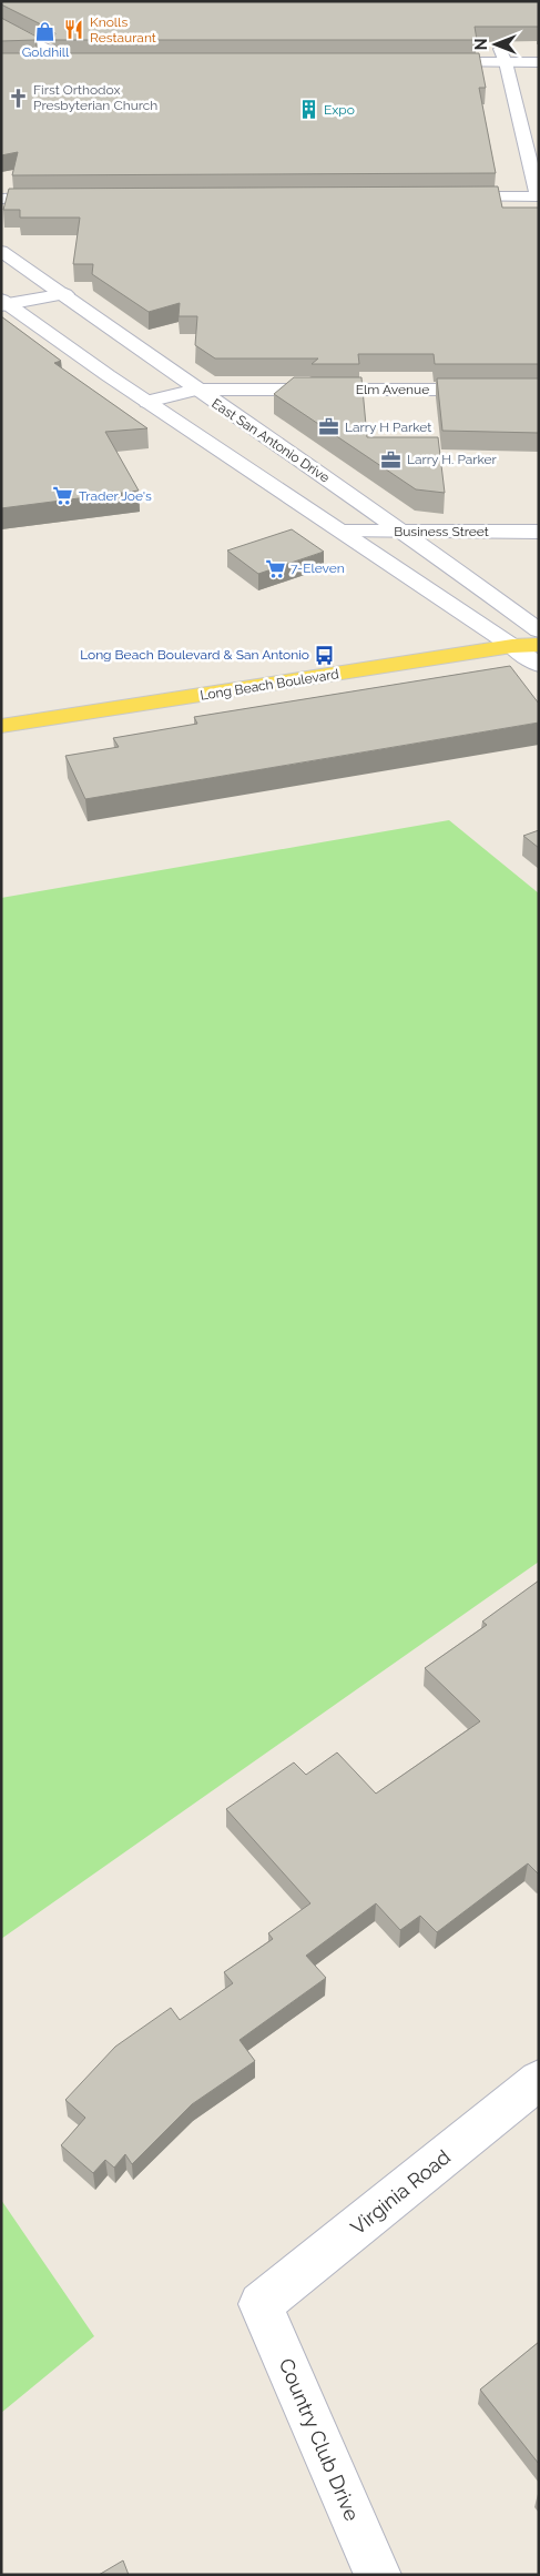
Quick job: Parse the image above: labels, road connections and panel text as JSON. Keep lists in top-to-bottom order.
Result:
{
  "streets": {
    "main road": [
      "Elm Avenue",
      "East San Antonio Drive",
      "Business Street",
      "Long Beach Boulevard",
      "Virginia Road",
      "Country Club Drive"
    ]
  },
  "crossings": [
    ["Elm Avenue", "East San Antonio Drive"],
    ["East San Antonio Drive", "Business Street"],
    ["Virginia Road", "Country Club Drive"]
  ],
  "places": {
    "restaurant": ["Knolls Restaurant"],
    "shop": ["Goldhill"],
    "church": ["First Orthodox Presbyterian Church"],
    "building": ["Expo"],
    "office": ["Larry H Parket", "Larry H. Parker"],
    "supermarket": ["Trader Joe's", "7-Eleven"],
    "bus stop": ["Long Beach Boulevard & San Antonio"]
  },
  "north": "left"
}
